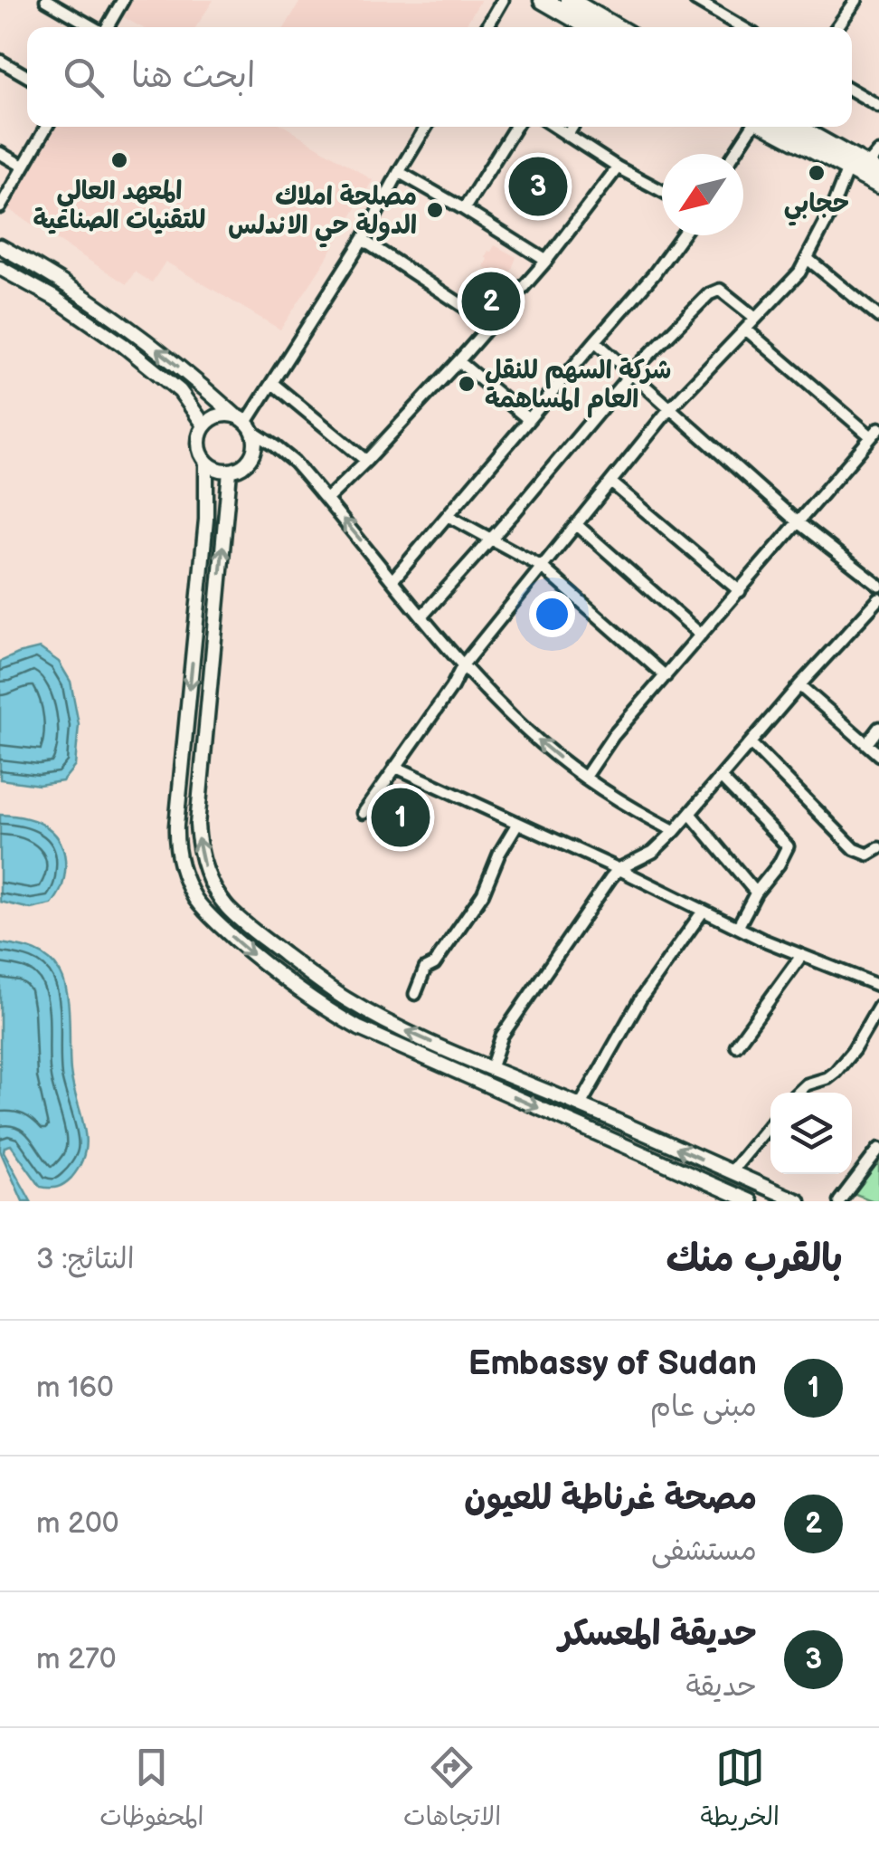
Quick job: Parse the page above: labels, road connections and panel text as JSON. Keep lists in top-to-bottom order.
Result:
{
  "places": [
    "المعهد العالي للتقنيات الصناعية",
    "حجابي",
    "مصلحة املاك الدولة حي الاندلس",
    "شركة السهم للنقل العام المساهمة"
  ],
  "north": "bottom left",
  "page": {
    "search": "ابحث هنا",
    "pins": ["3", "2", "1"],
    "heading": ["بالقرب منك", "النتائج: 3"],
    "list": [
      {
        "mark": "1",
        "name": "Embassy of Sudan",
        "note": "مبنى عام",
        "value": "160 m"
      },
      {
        "mark": "2",
        "name": "مصحة غرناطة للعيون",
        "note": "مستشفى",
        "value": "200 m"
      },
      {
        "mark": "3",
        "name": "حديقة المعسكر",
        "note": "حديقة",
        "value": "270 m"
      }
    ],
    "nav": ["الخريطة", "الاتجاهات", "المحفوظات"]
  }
}
